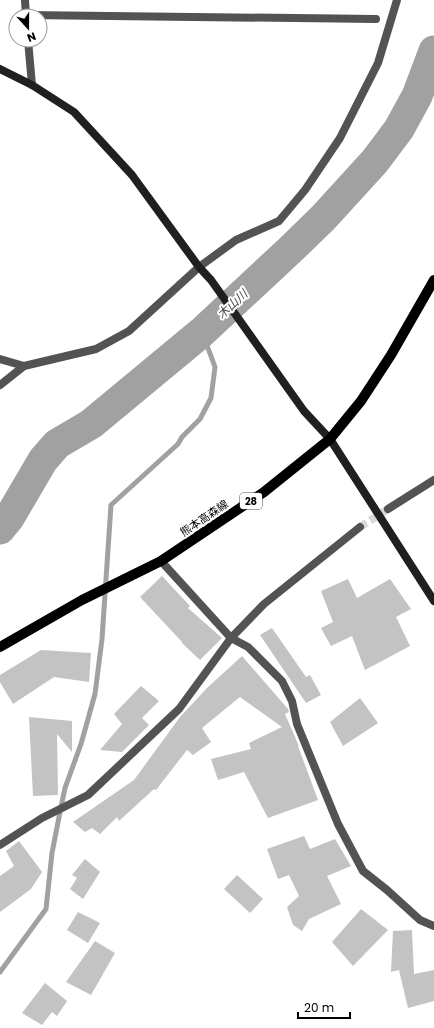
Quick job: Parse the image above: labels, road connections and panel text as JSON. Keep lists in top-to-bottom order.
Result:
{
  "streets": {
    "main road": ["28", "熊本高森線"]
  },
  "water": ["木山川"],
  "scale_bar": "20 m",
  "north": "bottom"
}
